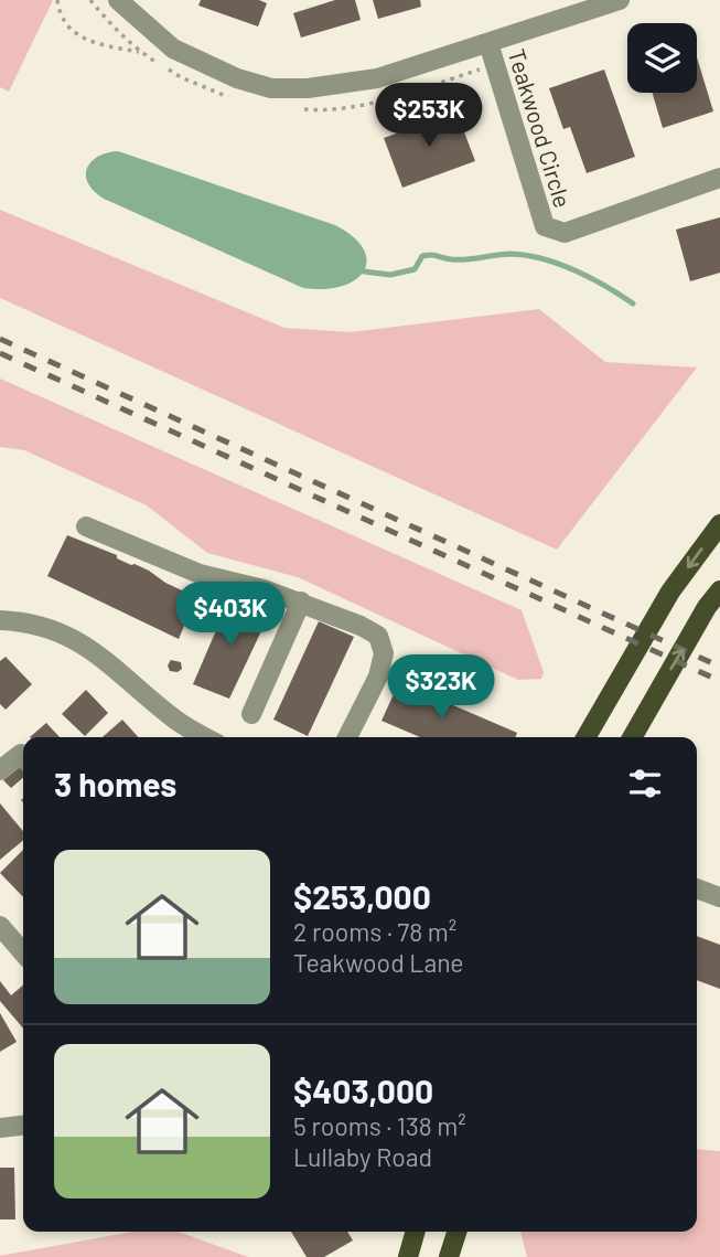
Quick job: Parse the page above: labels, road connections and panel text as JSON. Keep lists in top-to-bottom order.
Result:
{
  "streets": {
    "street": ["Teakwood Circle"]
  },
  "page": {
    "price": ["$253K", "$403K", "$323K"],
    "heading": "3 homes",
    "list": [
      {
        "name": "$253,000",
        "note": "2 rooms · 78 m² · Teakwood Lane"
      },
      {
        "name": "$403,000",
        "note": "5 rooms · 138 m² · Lullaby Road"
      }
    ]
  }
}
